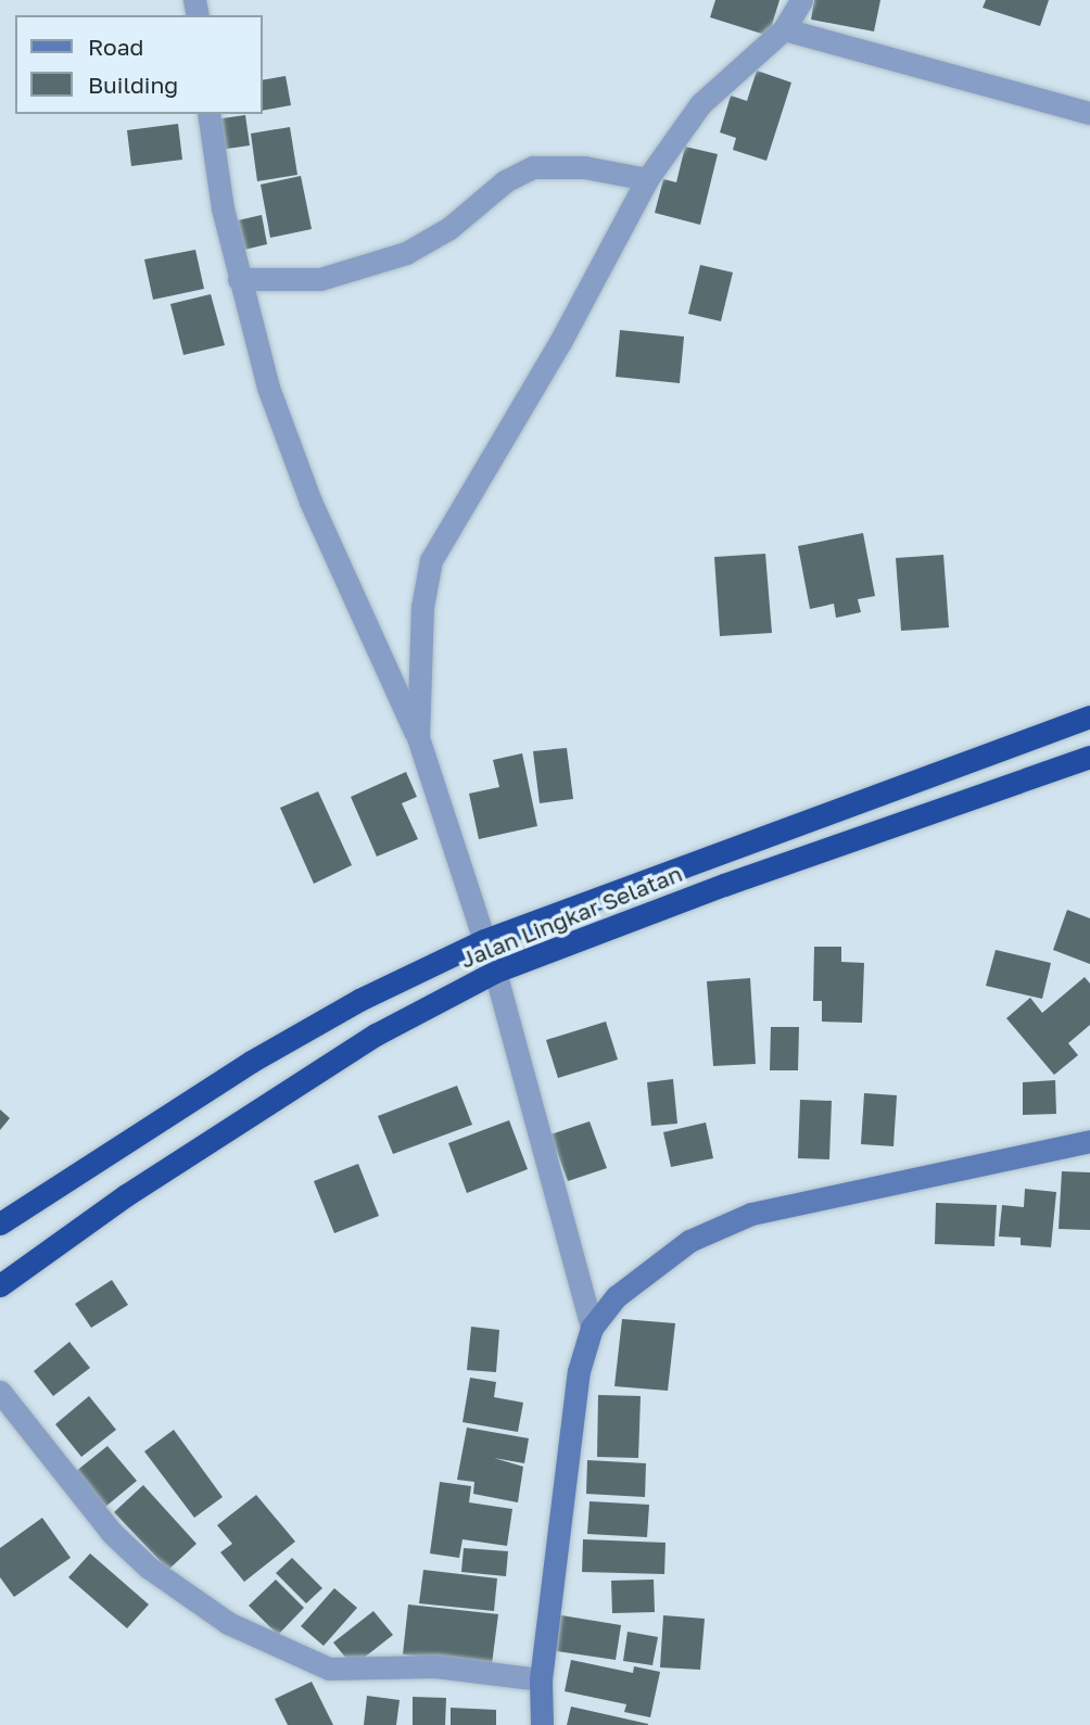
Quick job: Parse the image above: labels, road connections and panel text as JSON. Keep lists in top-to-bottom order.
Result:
{
  "streets": {
    "highway": ["Jalan Lingkar Selatan"]
  },
  "legend": ["Road", "Building"]
}
